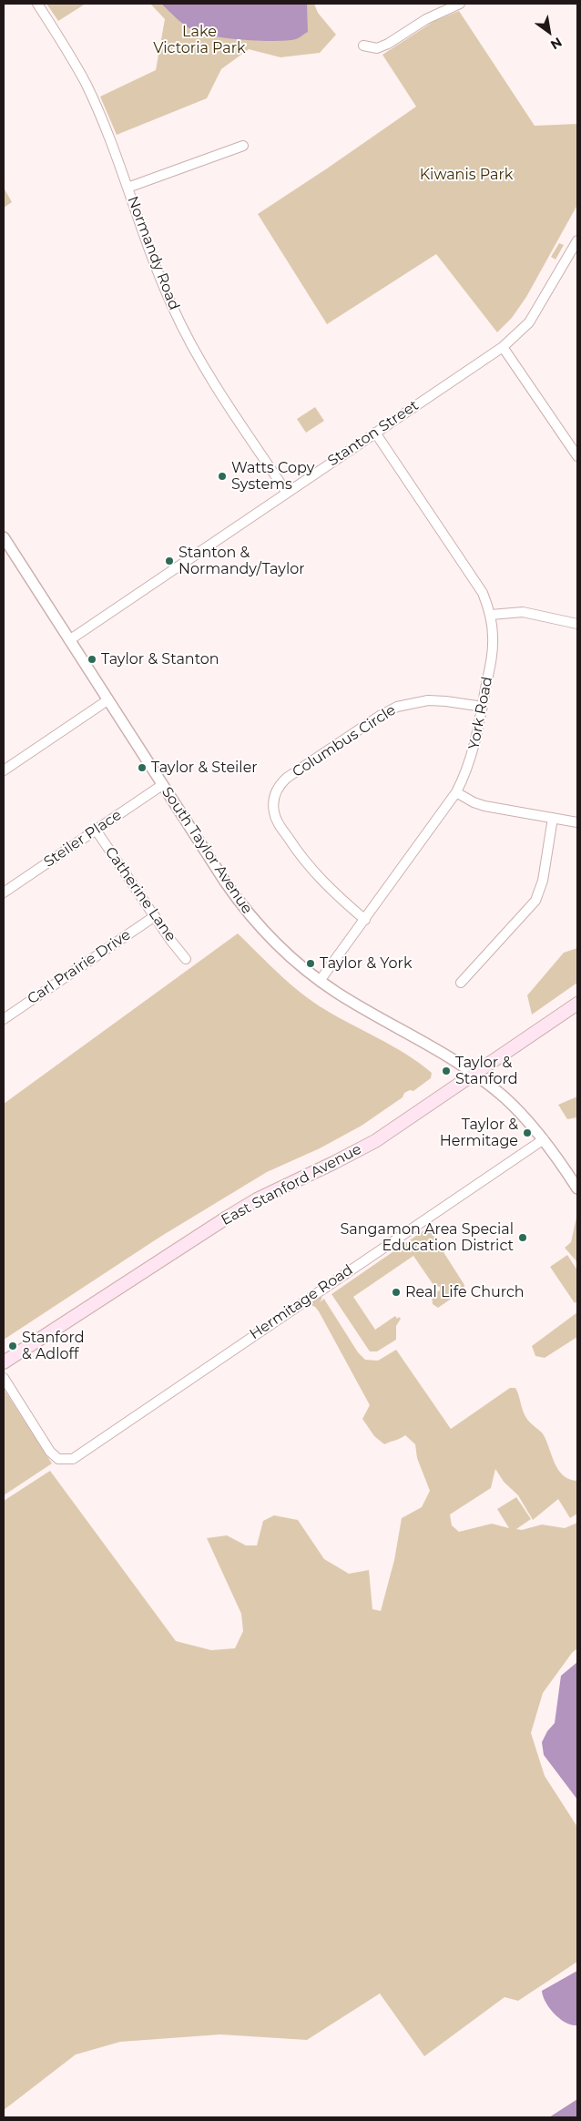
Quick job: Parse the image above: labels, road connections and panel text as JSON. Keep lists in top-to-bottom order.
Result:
{
  "streets": {
    "main road": ["East Stanford Avenue"],
    "street": [
      "Normandy Road",
      "Stanton Street",
      "York Road",
      "Columbus Circle",
      "Steiler Place",
      "South Taylor Avenue",
      "Catherine Lane",
      "Carl Prairie Drive",
      "Hermitage Road"
    ]
  },
  "crossings": [
    ["Normandy Road", "Stanton Street"],
    ["Stanton Street", "York Road"],
    ["Stanton Street", "South Taylor Avenue"],
    ["York Road", "Columbus Circle"],
    ["York Road", "South Taylor Avenue"],
    ["Steiler Place", "South Taylor Avenue"],
    ["Steiler Place", "Catherine Lane"],
    ["South Taylor Avenue", "East Stanford Avenue"],
    ["South Taylor Avenue", "Hermitage Road"],
    ["Catherine Lane", "Carl Prairie Drive"]
  ],
  "parks": ["Lake Victoria Park", "Kiwanis Park"],
  "places": [
    "Watts Copy Systems",
    "Stanton & Normandy/Taylor",
    "Taylor & Stanton",
    "Taylor & Steiler",
    "Taylor & York",
    "Taylor & Stanford",
    "Taylor & Hermitage",
    "Sangamon Area Special Education District",
    "Real Life Church",
    "Stanford & Adloff"
  ],
  "north": "bottom right"
}
